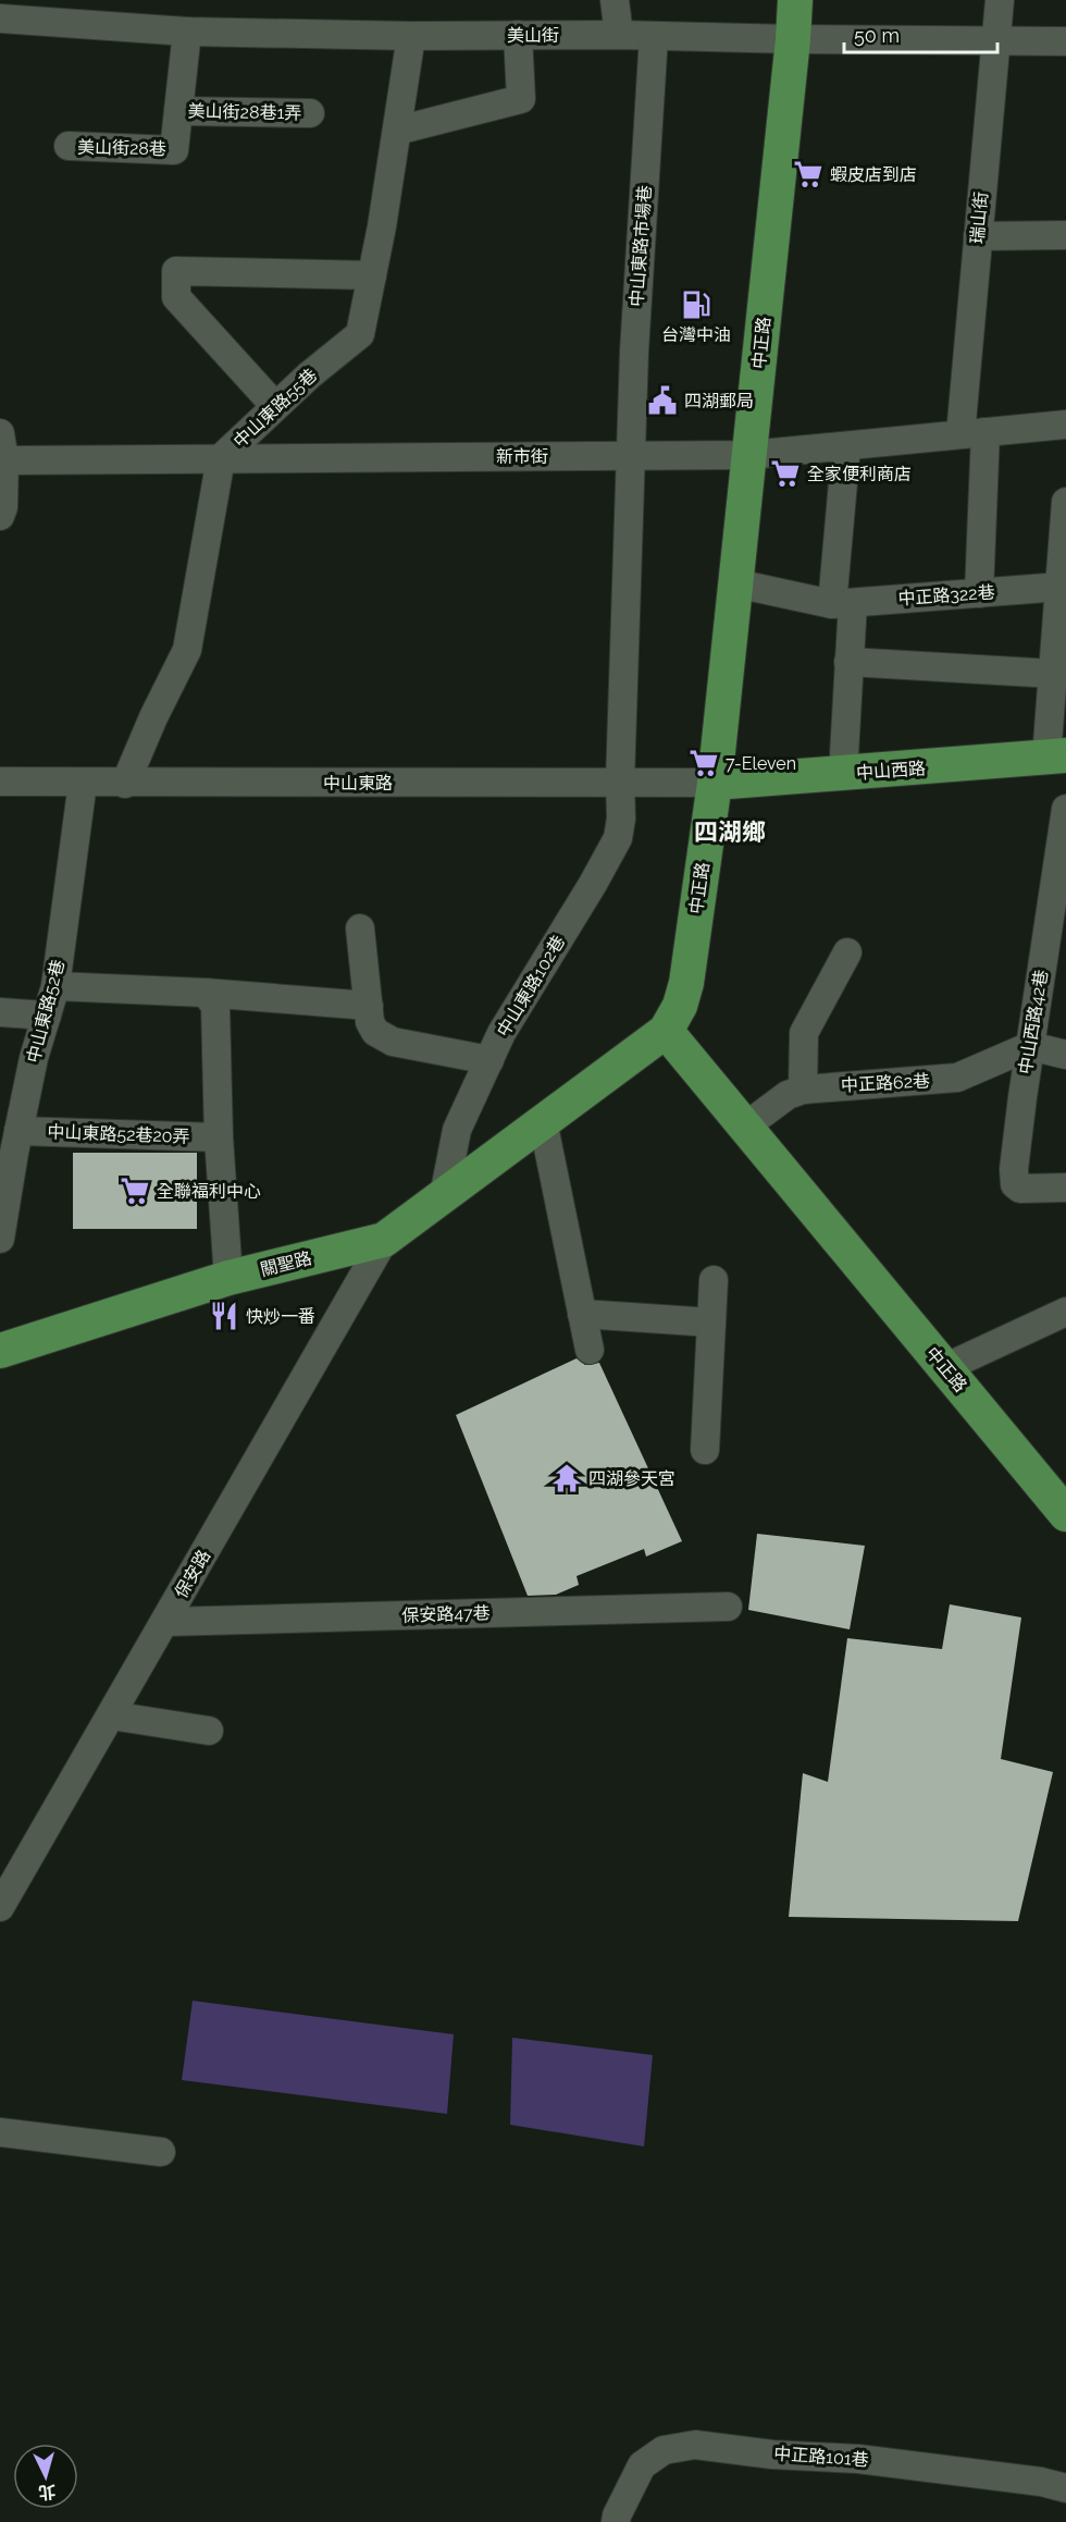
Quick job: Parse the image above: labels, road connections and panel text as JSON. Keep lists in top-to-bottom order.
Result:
{
  "streets": {
    "main road": ["中正路", "中山西路", "關聖路"],
    "street": [
      "美山街",
      "美山街28巷1弄",
      "美山街28巷",
      "瑞山街",
      "中山東路市場巷",
      "中山東路55巷",
      "新市街",
      "中正路322巷",
      "中山東路",
      "中山東路102巷",
      "中山東路52巷",
      "中山西路42巷",
      "中正路62巷",
      "中山東路52巷20弄",
      "保安路",
      "保安路47巷",
      "中正路101巷"
    ]
  },
  "crossings": [
    ["美山街", "美山街28巷"],
    ["美山街", "瑞山街"],
    ["美山街", "中山東路市場巷"],
    ["美山街", "中正路"],
    ["美山街", "中山東路55巷"],
    ["美山街28巷1弄", "美山街28巷"],
    ["瑞山街", "新市街"],
    ["瑞山街", "中正路322巷"],
    ["中山東路市場巷", "新市街"],
    ["中山東路市場巷", "中山東路"],
    ["中山東路市場巷", "中山東路102巷"],
    ["中正路", "新市街"],
    ["中正路", "中正路322巷"],
    ["中正路", "中山西路"],
    ["中正路", "中山東路"],
    ["中正路", "中正路62巷"],
    ["中正路", "關聖路"],
    ["中山東路55巷", "新市街"],
    ["中山東路55巷", "中山東路"],
    ["中山西路", "中山東路"],
    ["中山東路", "中山東路102巷"],
    ["中山東路", "中山東路52巷"],
    ["中山東路102巷", "關聖路"],
    ["中山東路52巷", "中山東路52巷20弄"],
    ["中山西路42巷", "中正路62巷"],
    ["關聖路", "保安路"],
    ["保安路", "保安路47巷"]
  ],
  "districts": ["四湖鄉"],
  "places": {
    "supermarket": [
      "蝦皮店到店",
      "全家便利商店",
      "7-Eleven",
      "全聯福利中心"
    ],
    "fuel station": ["台灣中油"],
    "public building": ["四湖郵局"],
    "restaurant": ["快炒一番"],
    "temple": ["四湖參天宮"]
  },
  "scale_bar": "50 m",
  "north": "bottom"
}
